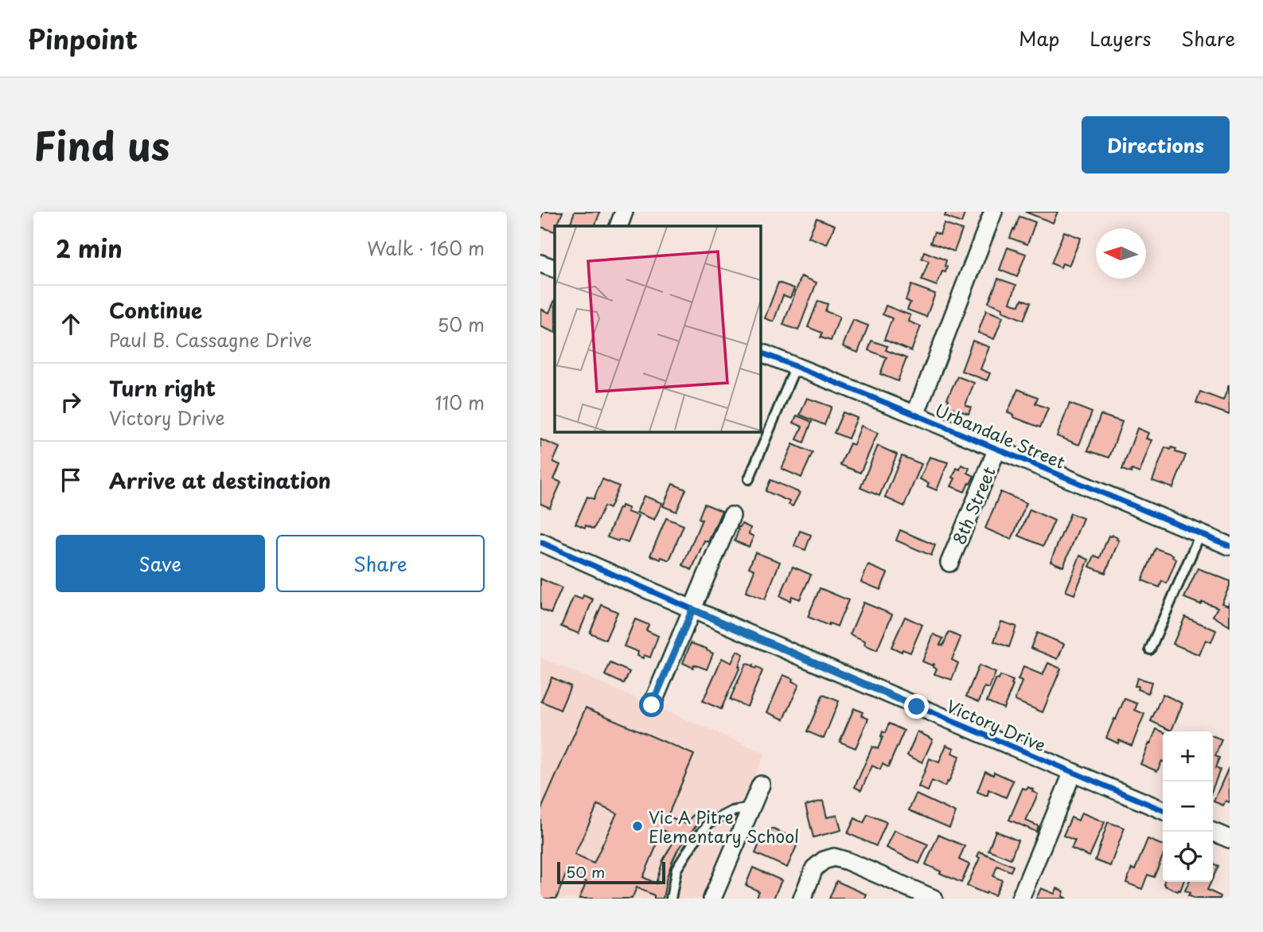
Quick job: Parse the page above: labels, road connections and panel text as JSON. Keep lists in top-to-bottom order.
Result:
{
  "streets": {
    "street": ["Urbandale Street", "8th Street", "Victory Drive"]
  },
  "crossings": [
    ["Urbandale Street", "8th Street"]
  ],
  "places": ["Vic A Pitre Elementary School"],
  "scale_bar": "50 m",
  "north": "left",
  "page": {
    "header": "Pinpoint",
    "nav": ["Map", "Layers", "Share"],
    "title": "Find us",
    "buttons": [
      "Directions",
      ["Save", "Share"]
    ],
    "heading": ["2 min", "Walk · 160 m"],
    "list": [
      ["Continue", "Paul B. Cassagne Drive", "50 m"],
      ["Turn right", "Victory Drive", "110 m"],
      "Arrive at destination"
    ],
    "map_buttons": ["+", "−"],
    "scale": "50 m"
  }
}
